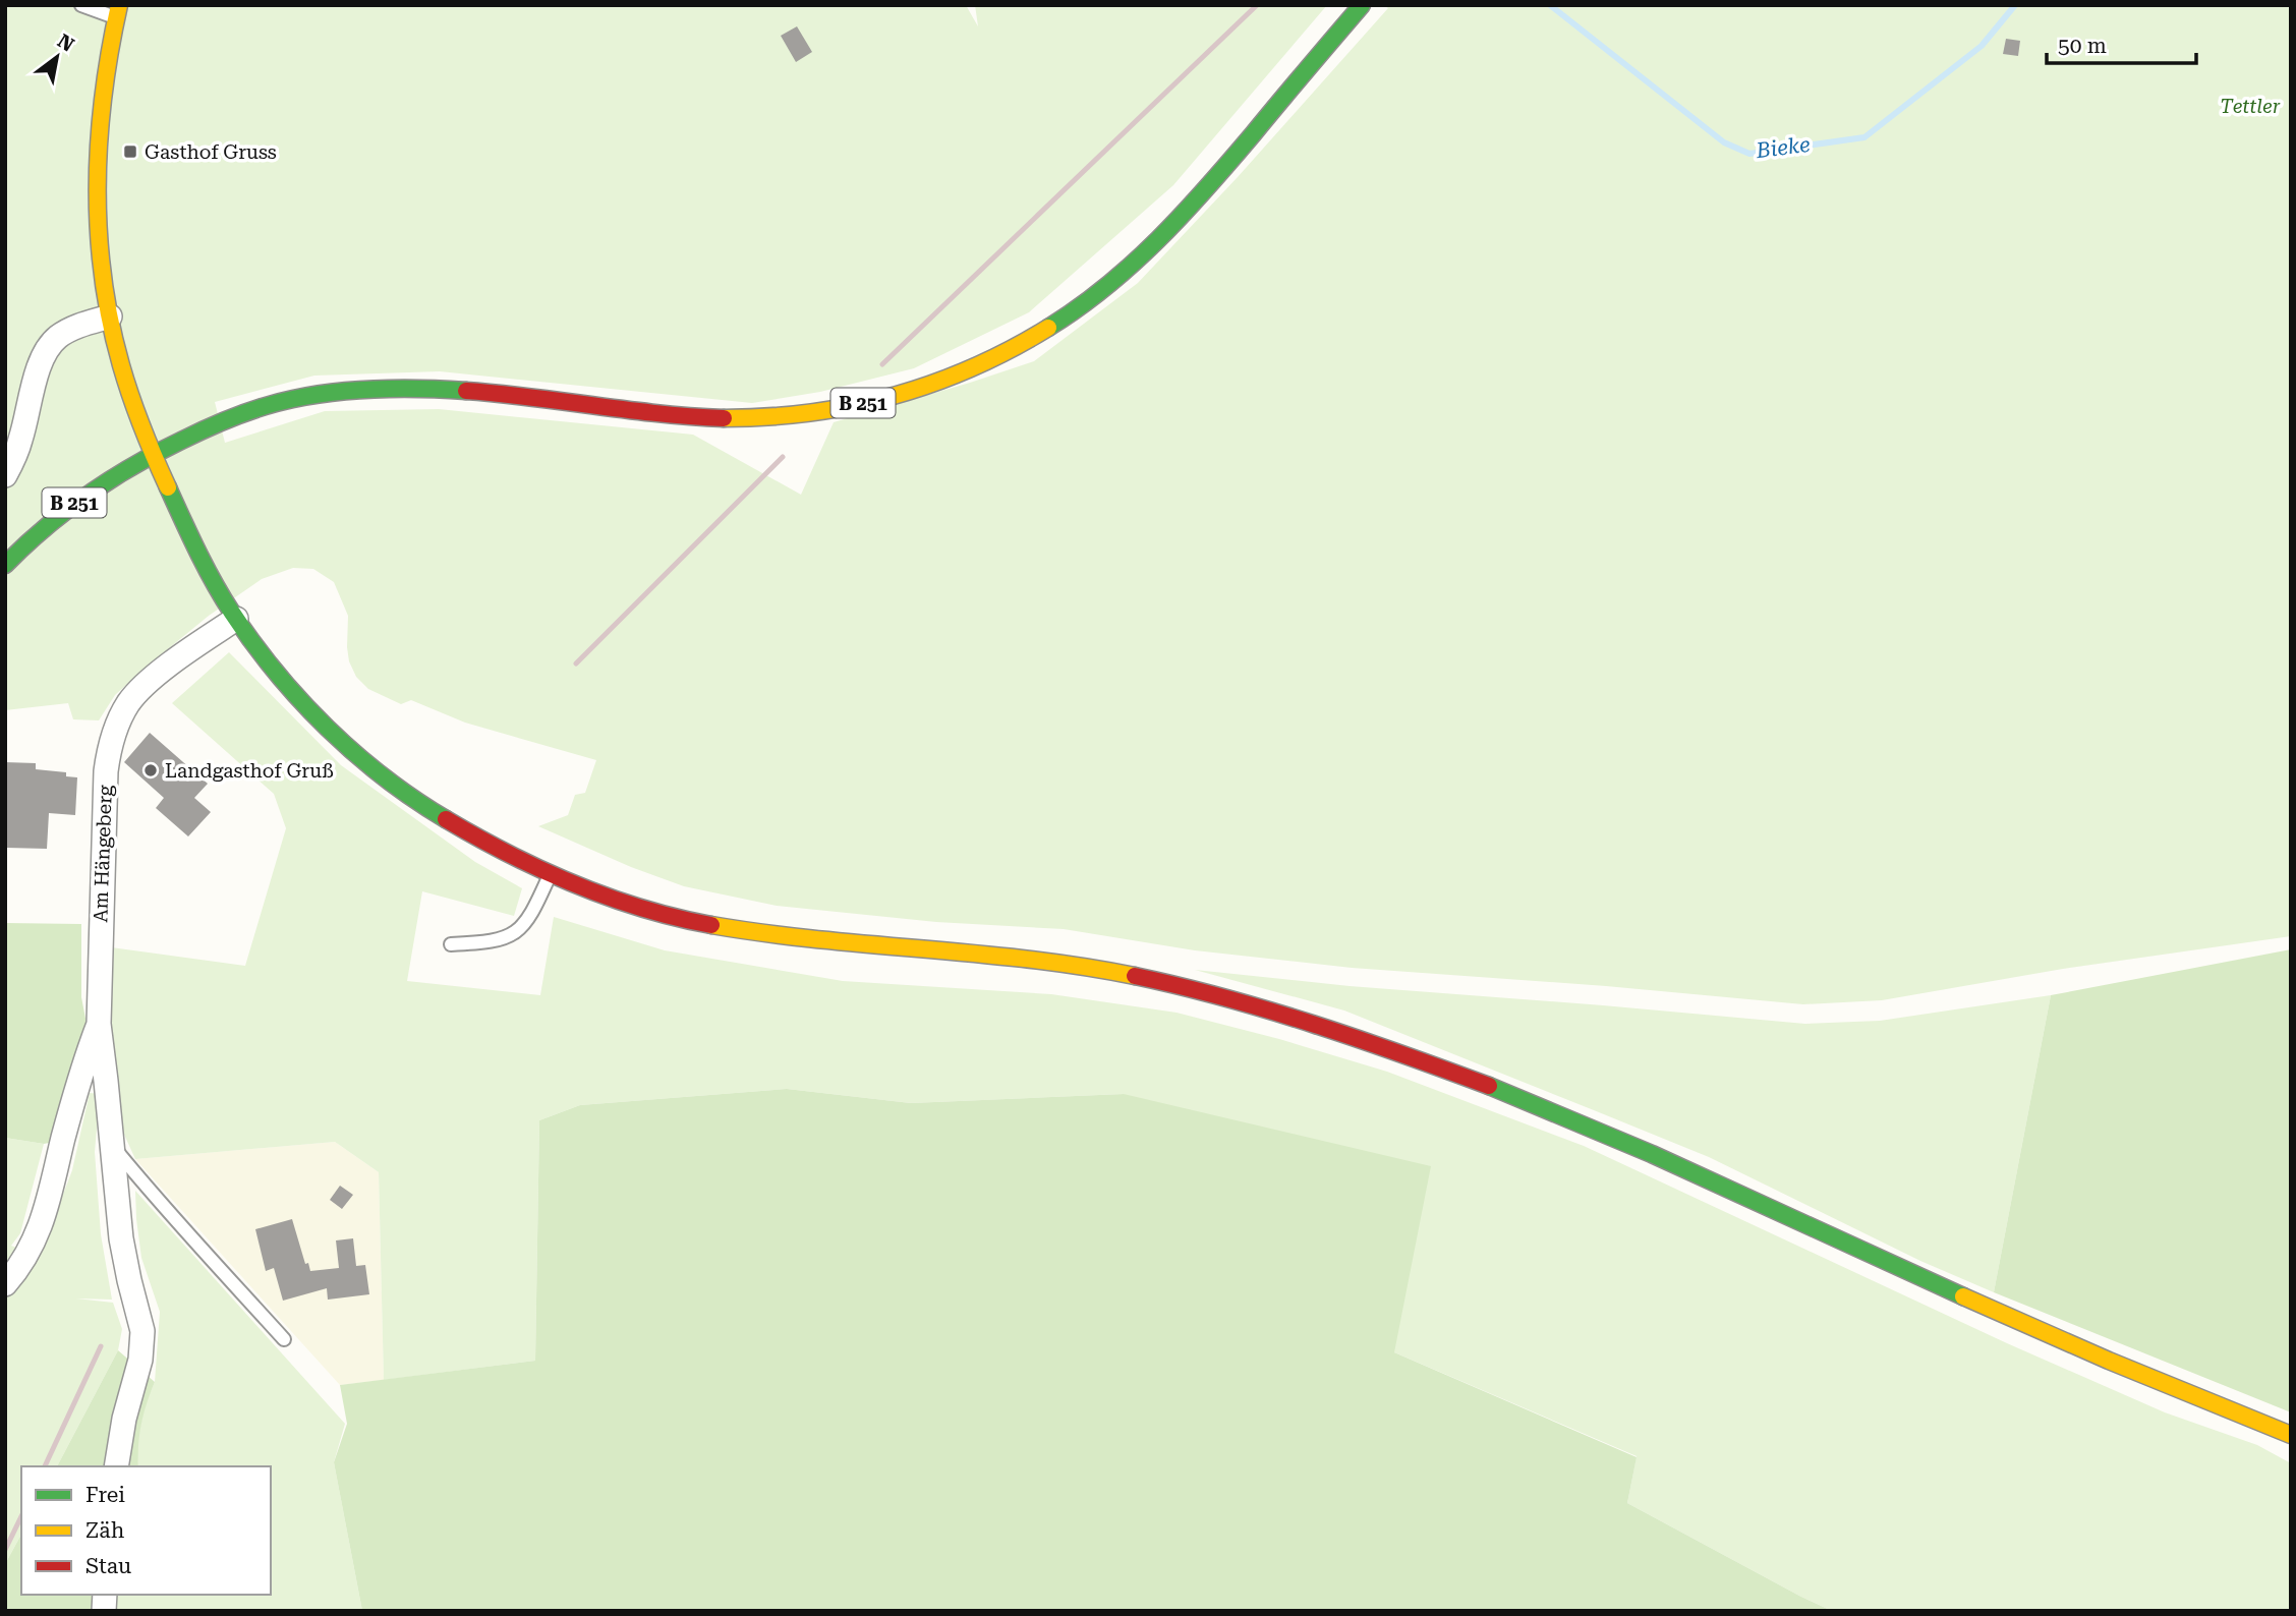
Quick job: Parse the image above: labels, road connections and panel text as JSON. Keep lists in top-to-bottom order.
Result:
{
  "streets": {
    "main road": ["B 251"],
    "street": ["Am Hängeberg"]
  },
  "water": ["Bieke"],
  "parks": ["Tettler"],
  "places": {
    "transit": ["Gasthof Gruss"],
    "other": ["Landgasthof Gruß"]
  },
  "legend": ["Frei", "Zäh", "Stau"],
  "scale_bar": "50 m",
  "north": "top right"
}
